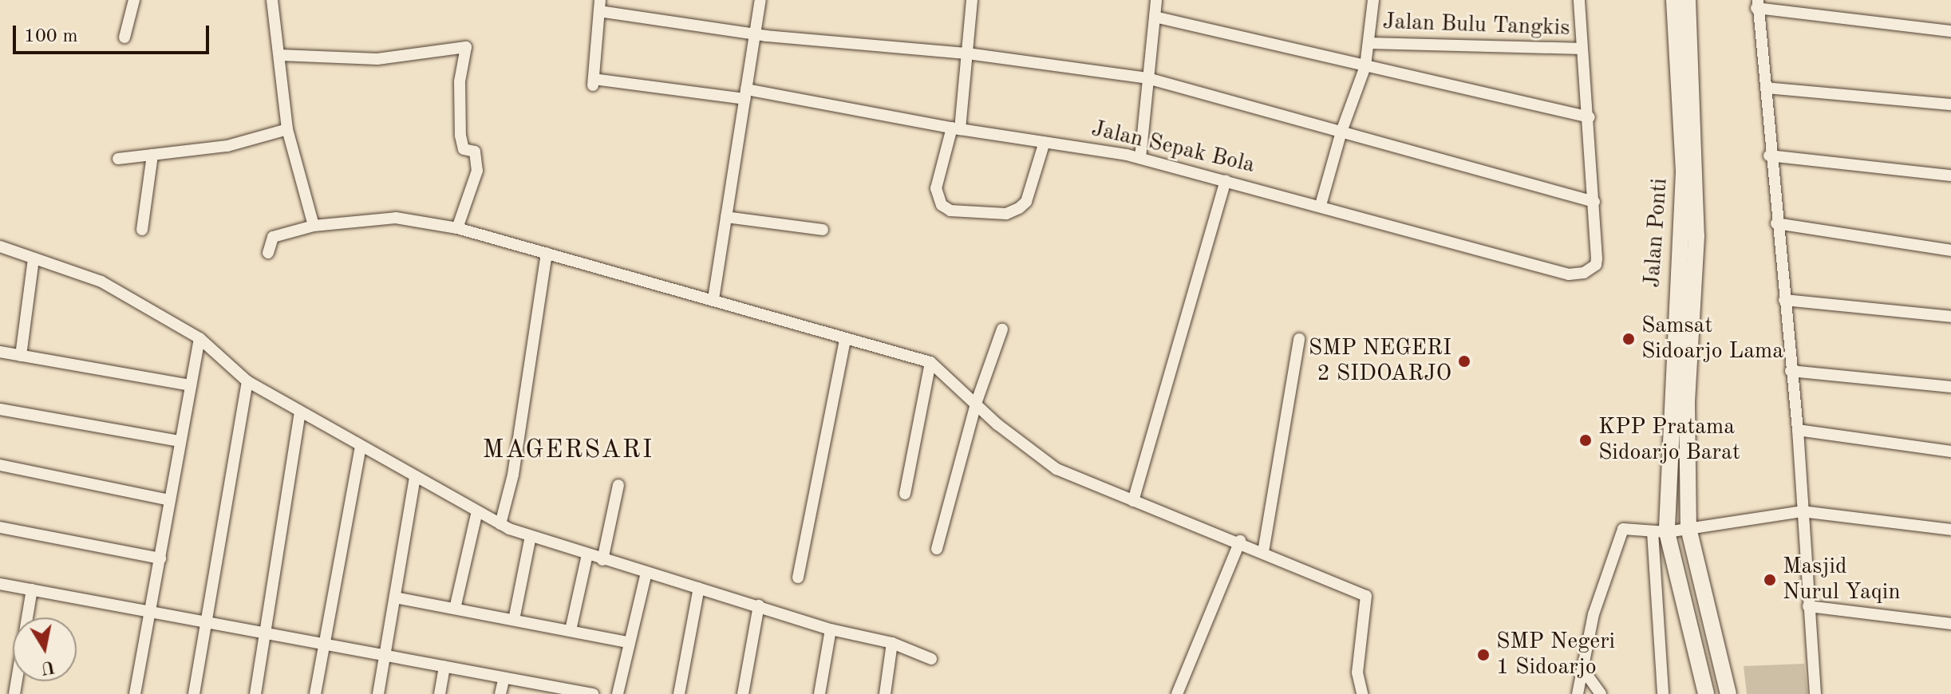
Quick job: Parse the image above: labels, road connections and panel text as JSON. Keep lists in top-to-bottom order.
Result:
{
  "streets": {
    "main road": ["Jalan Ponti"],
    "street": ["Jalan Bulu Tangkis", "Jalan Sepak Bola"]
  },
  "districts": ["MAGERSARI"],
  "places": [
    "Samsat Sidoarjo Lama",
    "SMP NEGERI 2 SIDOARJO",
    "KPP Pratama Sidoarjo Barat",
    "Masjid Nurul Yaqin",
    "SMP Negeri 1 Sidoarjo"
  ],
  "scale_bar": "100 m",
  "north": "bottom"
}
